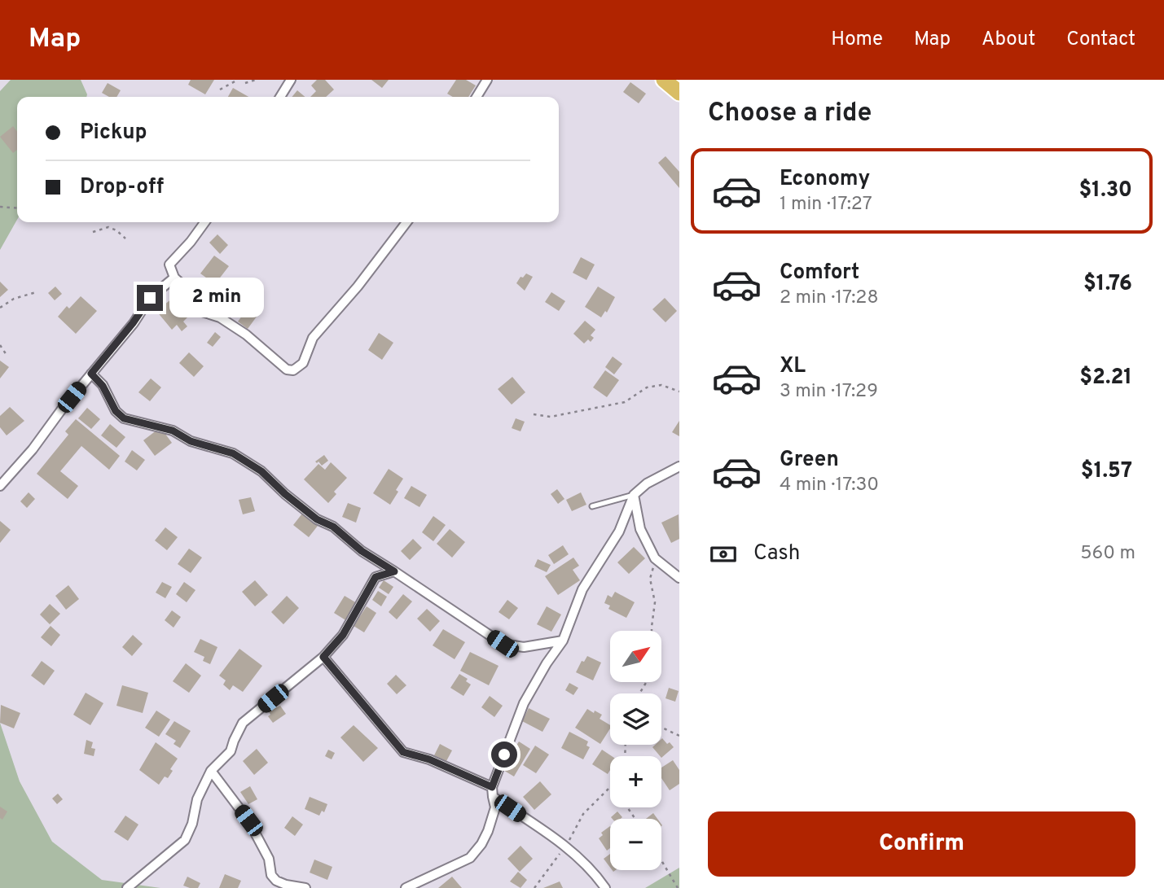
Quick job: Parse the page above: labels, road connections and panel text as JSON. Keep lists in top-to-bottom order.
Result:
{
  "north": "top right",
  "page": {
    "header": "Map",
    "nav": [
      "Home",
      "Map",
      "About",
      "Contact"
    ],
    "heading": "Choose a ride",
    "banner": ["Pickup", "Drop-off"],
    "list": [
      {
        "name": "Economy",
        "note": "1 min · 17:27",
        "value": "$1.30"
      },
      {
        "name": "Comfort",
        "note": "2 min · 17:28",
        "value": "$1.76"
      },
      {
        "name": "XL",
        "note": "3 min · 17:29",
        "value": "$2.21"
      },
      {
        "name": "Green",
        "note": "4 min · 17:30",
        "value": "$1.57"
      }
    ],
    "bubble": "2 min",
    "pay": ["Cash", "560 m"],
    "map_buttons": ["+", "−"],
    "buttons": "Confirm"
  }
}
